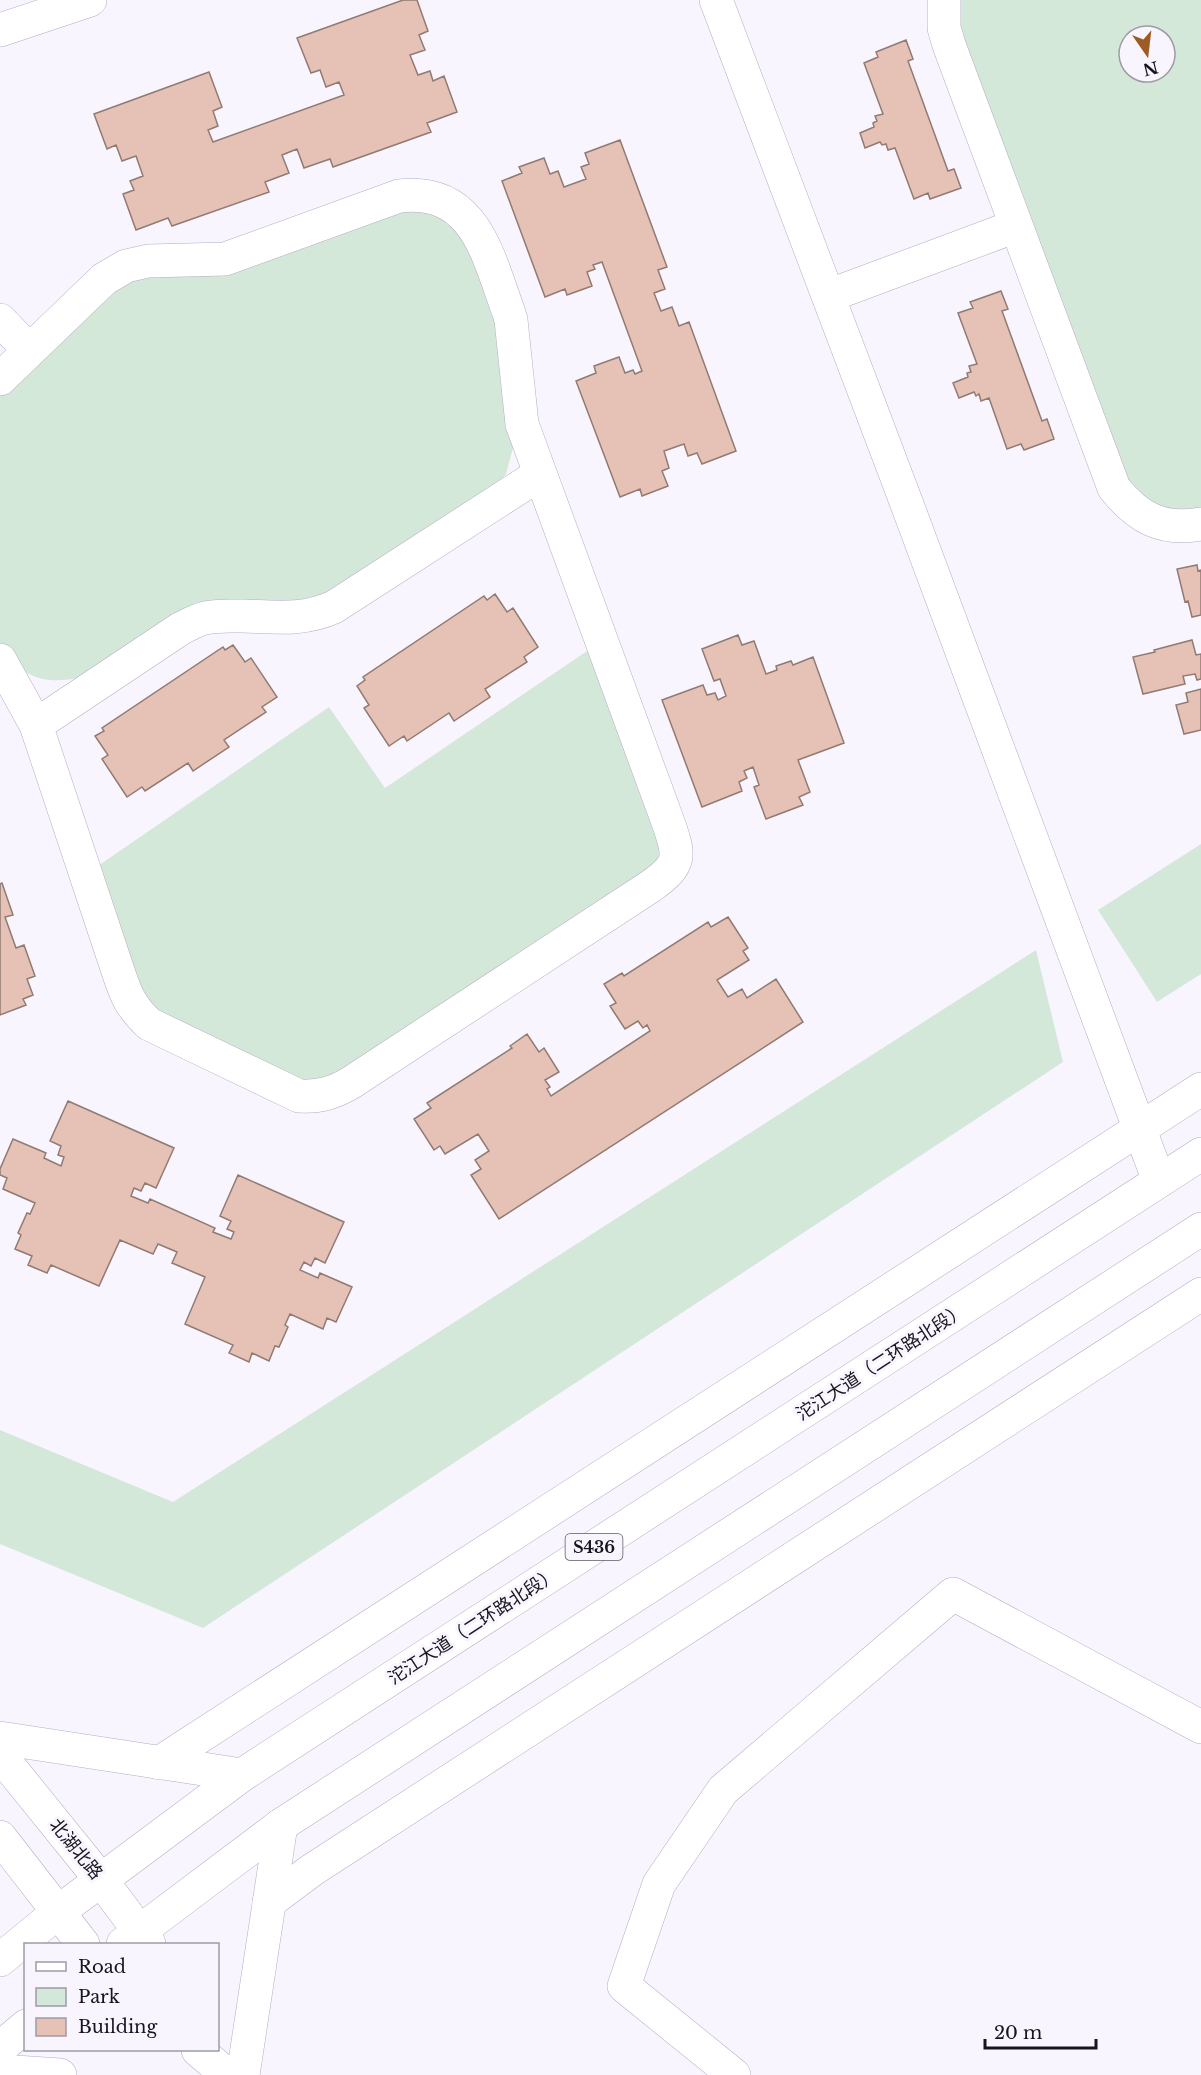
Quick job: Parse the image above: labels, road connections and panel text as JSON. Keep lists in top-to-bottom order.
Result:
{
  "streets": {
    "main road": ["沱江大道（二环路北段）", "S436", "北湖北路"]
  },
  "crossings": [
    ["沱江大道（二环路北段）", "北湖北路"]
  ],
  "legend": ["Road", "Park", "Building"],
  "scale_bar": "20 m",
  "north": "bottom"
}
